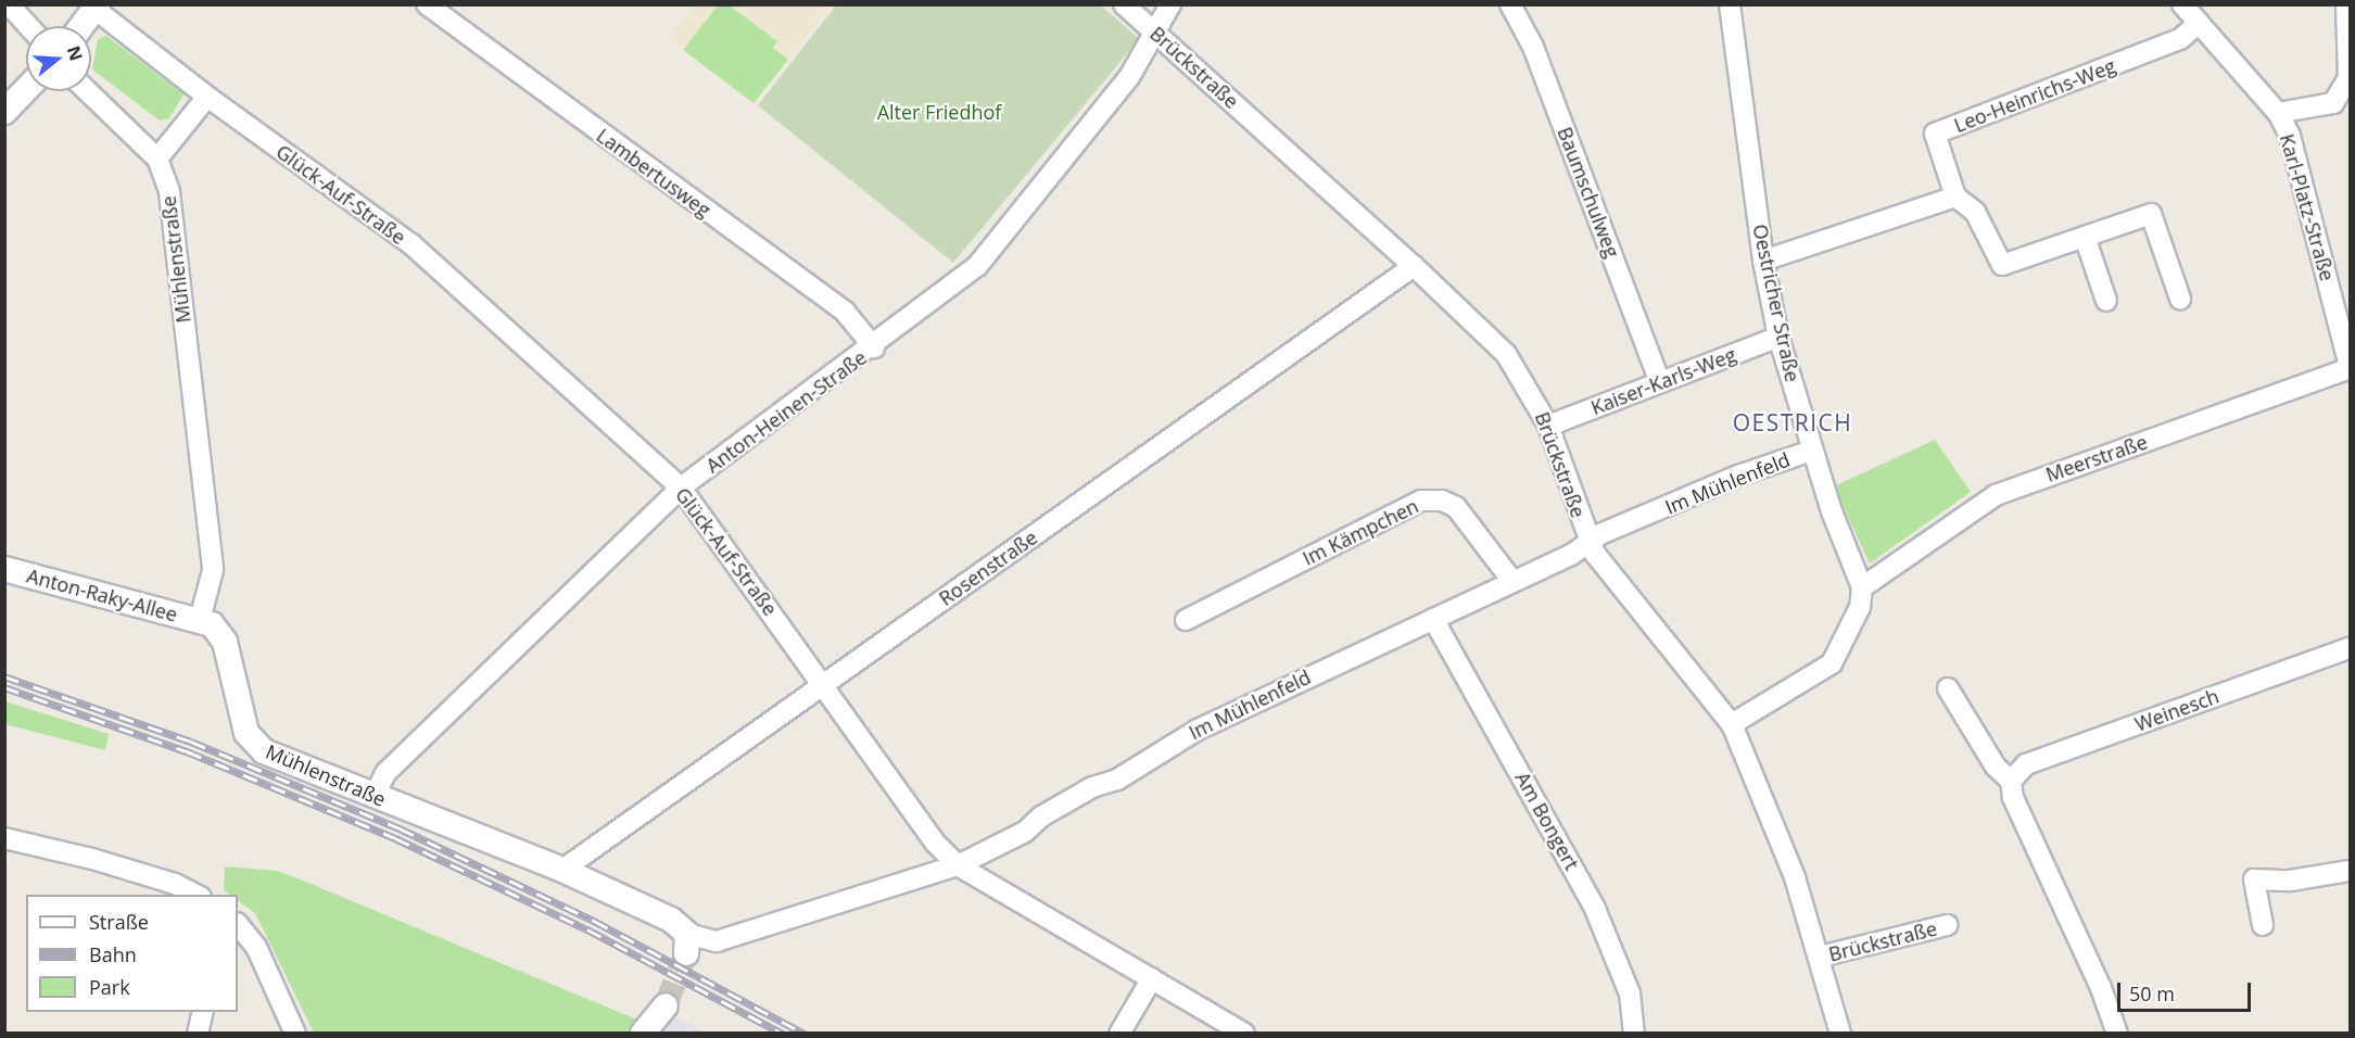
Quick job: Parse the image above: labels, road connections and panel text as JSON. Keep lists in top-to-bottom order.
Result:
{
  "streets": {
    "street": [
      "Brückstraße",
      "Leo-Heinrichs-Weg",
      "Lambertusweg",
      "Baumschulweg",
      "Glück-Auf-Straße",
      "Karl-Platz-Straße",
      "Mühlenstraße",
      "Oestricher Straße",
      "Kaiser-Karls-Weg",
      "Anton-Heinen-Straße",
      "Meerstraße",
      "Im Mühlenfeld",
      "Im Kämpchen",
      "Rosenstraße",
      "Anton-Raky-Allee",
      "Weinesch",
      "Am Bongert"
    ]
  },
  "crossings": [
    ["Brückstraße", "Kaiser-Karls-Weg"],
    ["Brückstraße", "Anton-Heinen-Straße"],
    ["Brückstraße", "Im Mühlenfeld"],
    ["Brückstraße", "Rosenstraße"],
    ["Leo-Heinrichs-Weg", "Karl-Platz-Straße"],
    ["Lambertusweg", "Anton-Heinen-Straße"],
    ["Baumschulweg", "Kaiser-Karls-Weg"],
    ["Glück-Auf-Straße", "Anton-Heinen-Straße"],
    ["Glück-Auf-Straße", "Im Mühlenfeld"],
    ["Glück-Auf-Straße", "Rosenstraße"],
    ["Karl-Platz-Straße", "Meerstraße"],
    ["Mühlenstraße", "Anton-Heinen-Straße"],
    ["Mühlenstraße", "Im Mühlenfeld"],
    ["Mühlenstraße", "Rosenstraße"],
    ["Mühlenstraße", "Anton-Raky-Allee"],
    ["Oestricher Straße", "Kaiser-Karls-Weg"],
    ["Oestricher Straße", "Meerstraße"],
    ["Oestricher Straße", "Im Mühlenfeld"],
    ["Im Mühlenfeld", "Im Kämpchen"],
    ["Im Mühlenfeld", "Am Bongert"]
  ],
  "districts": ["OESTRICH"],
  "parks": ["Alter Friedhof"],
  "legend": ["Straße", "Bahn", "Park"],
  "scale_bar": "50 m",
  "north": "right"
}
